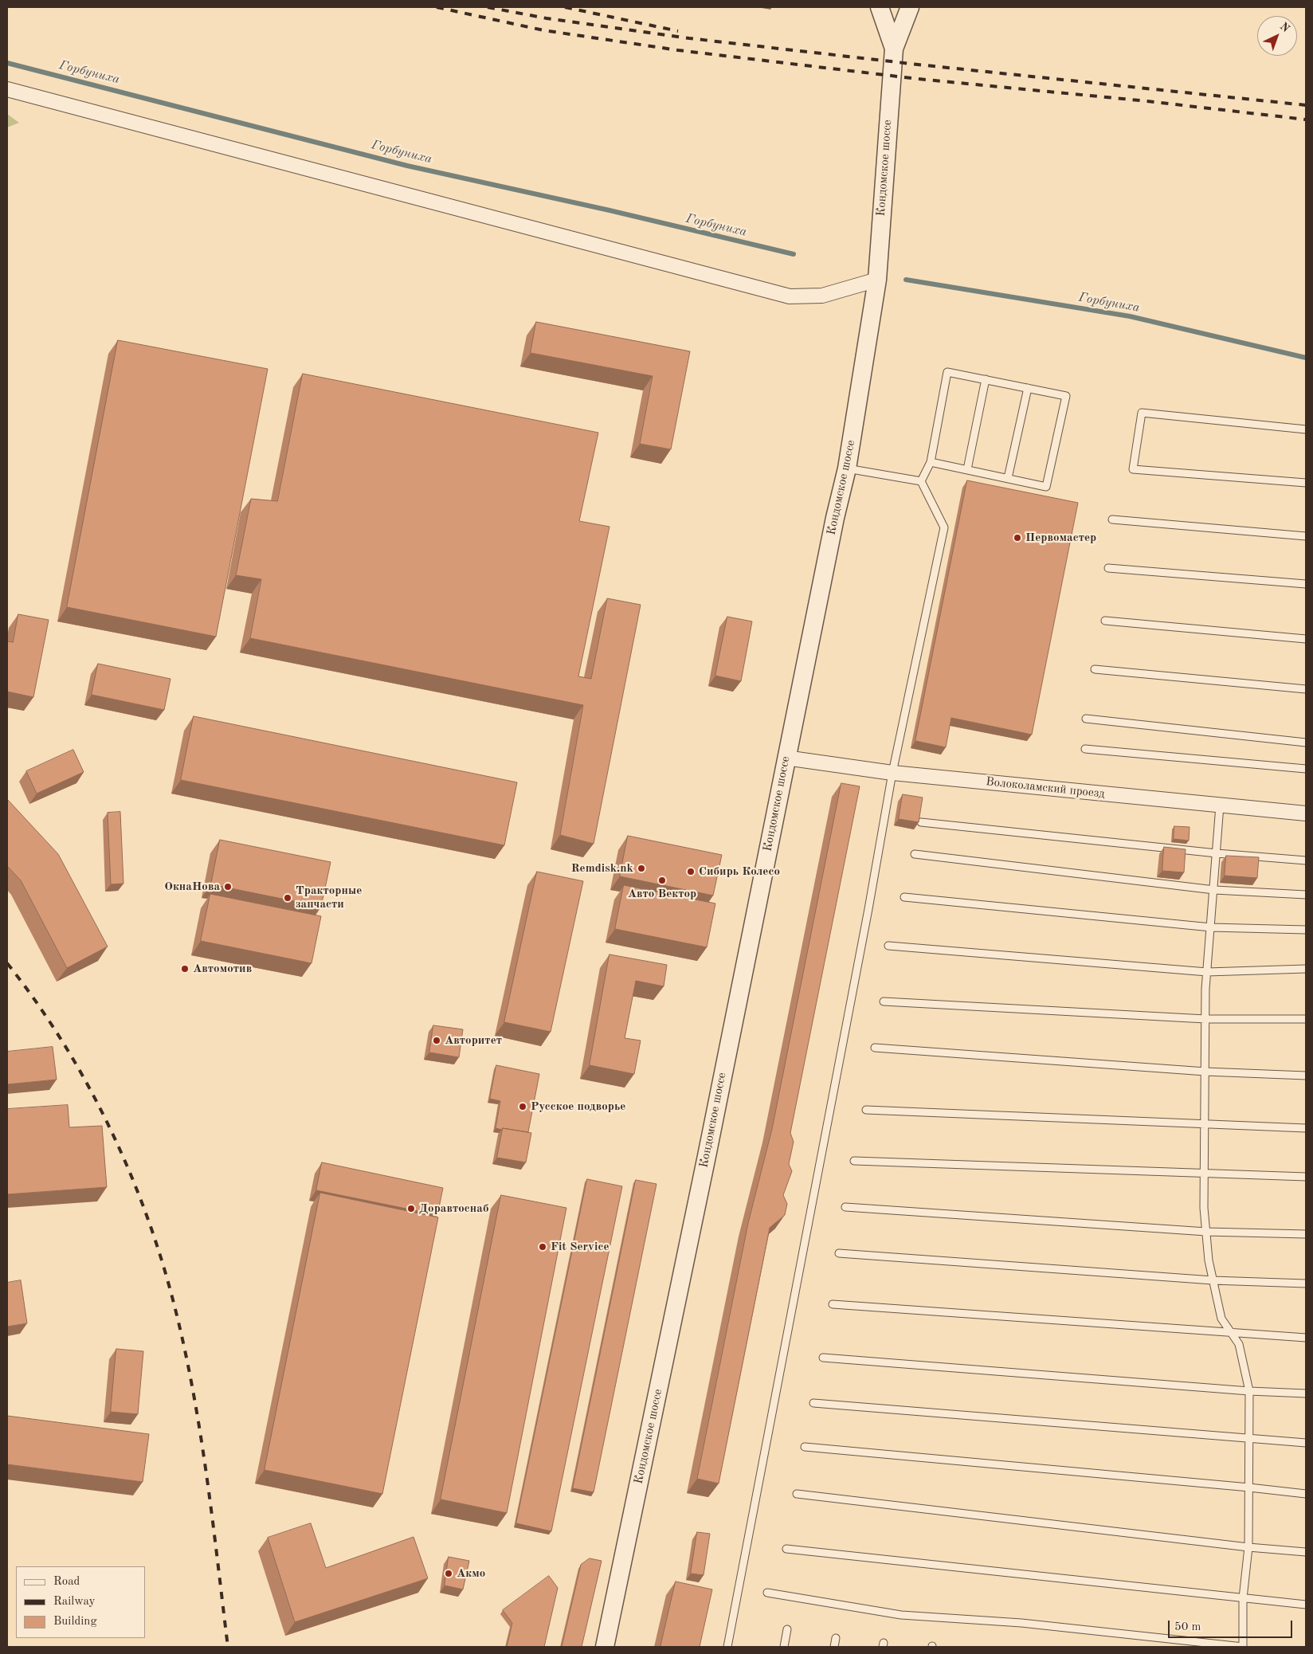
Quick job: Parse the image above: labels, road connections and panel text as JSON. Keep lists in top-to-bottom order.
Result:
{
  "streets": {
    "street": ["Кондомское шоссе", "Волоколамский проезд"]
  },
  "crossings": [
    ["Кондомское шоссе", "Волоколамский проезд"]
  ],
  "water": ["Горбуниха"],
  "places": [
    "Первомастер",
    "Remdisk.nk",
    "Сибирь Колесо",
    "Авто Вектор",
    "ОкнаНова",
    "Тракторные запчасти",
    "Автомотив",
    "Авторитет",
    "Русское подворье",
    "Доравтоснаб",
    "Fit Service",
    "Акмо"
  ],
  "legend": ["Road", "Railway", "Building"],
  "scale_bar": "50 m",
  "north": "top right"
}
